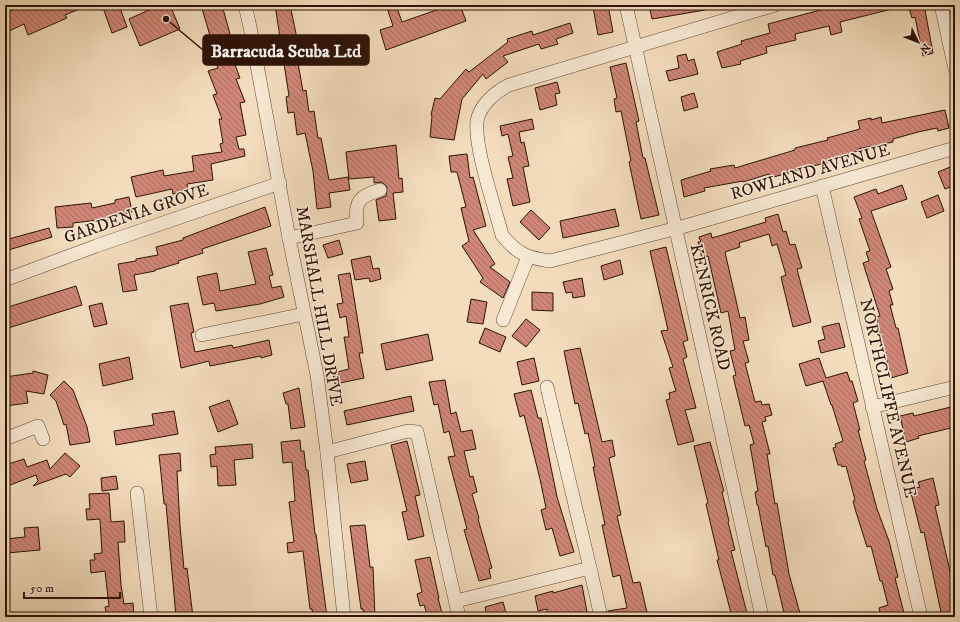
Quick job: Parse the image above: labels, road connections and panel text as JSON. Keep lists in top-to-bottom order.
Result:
{
  "streets": {
    "street": [
      "ROWLAND AVENUE",
      "GARDENIA GROVE",
      "MARSHALL HILL DRIVE",
      "KENRICK ROAD",
      "NORTHCLIFFE AVENUE"
    ]
  },
  "crossings": [
    ["ROWLAND AVENUE", "KENRICK ROAD"],
    ["ROWLAND AVENUE", "NORTHCLIFFE AVENUE"],
    ["GARDENIA GROVE", "MARSHALL HILL DRIVE"]
  ],
  "places": ["Barracuda Scuba Ltd"],
  "scale_bar": "50 m",
  "north": "bottom right"
}
